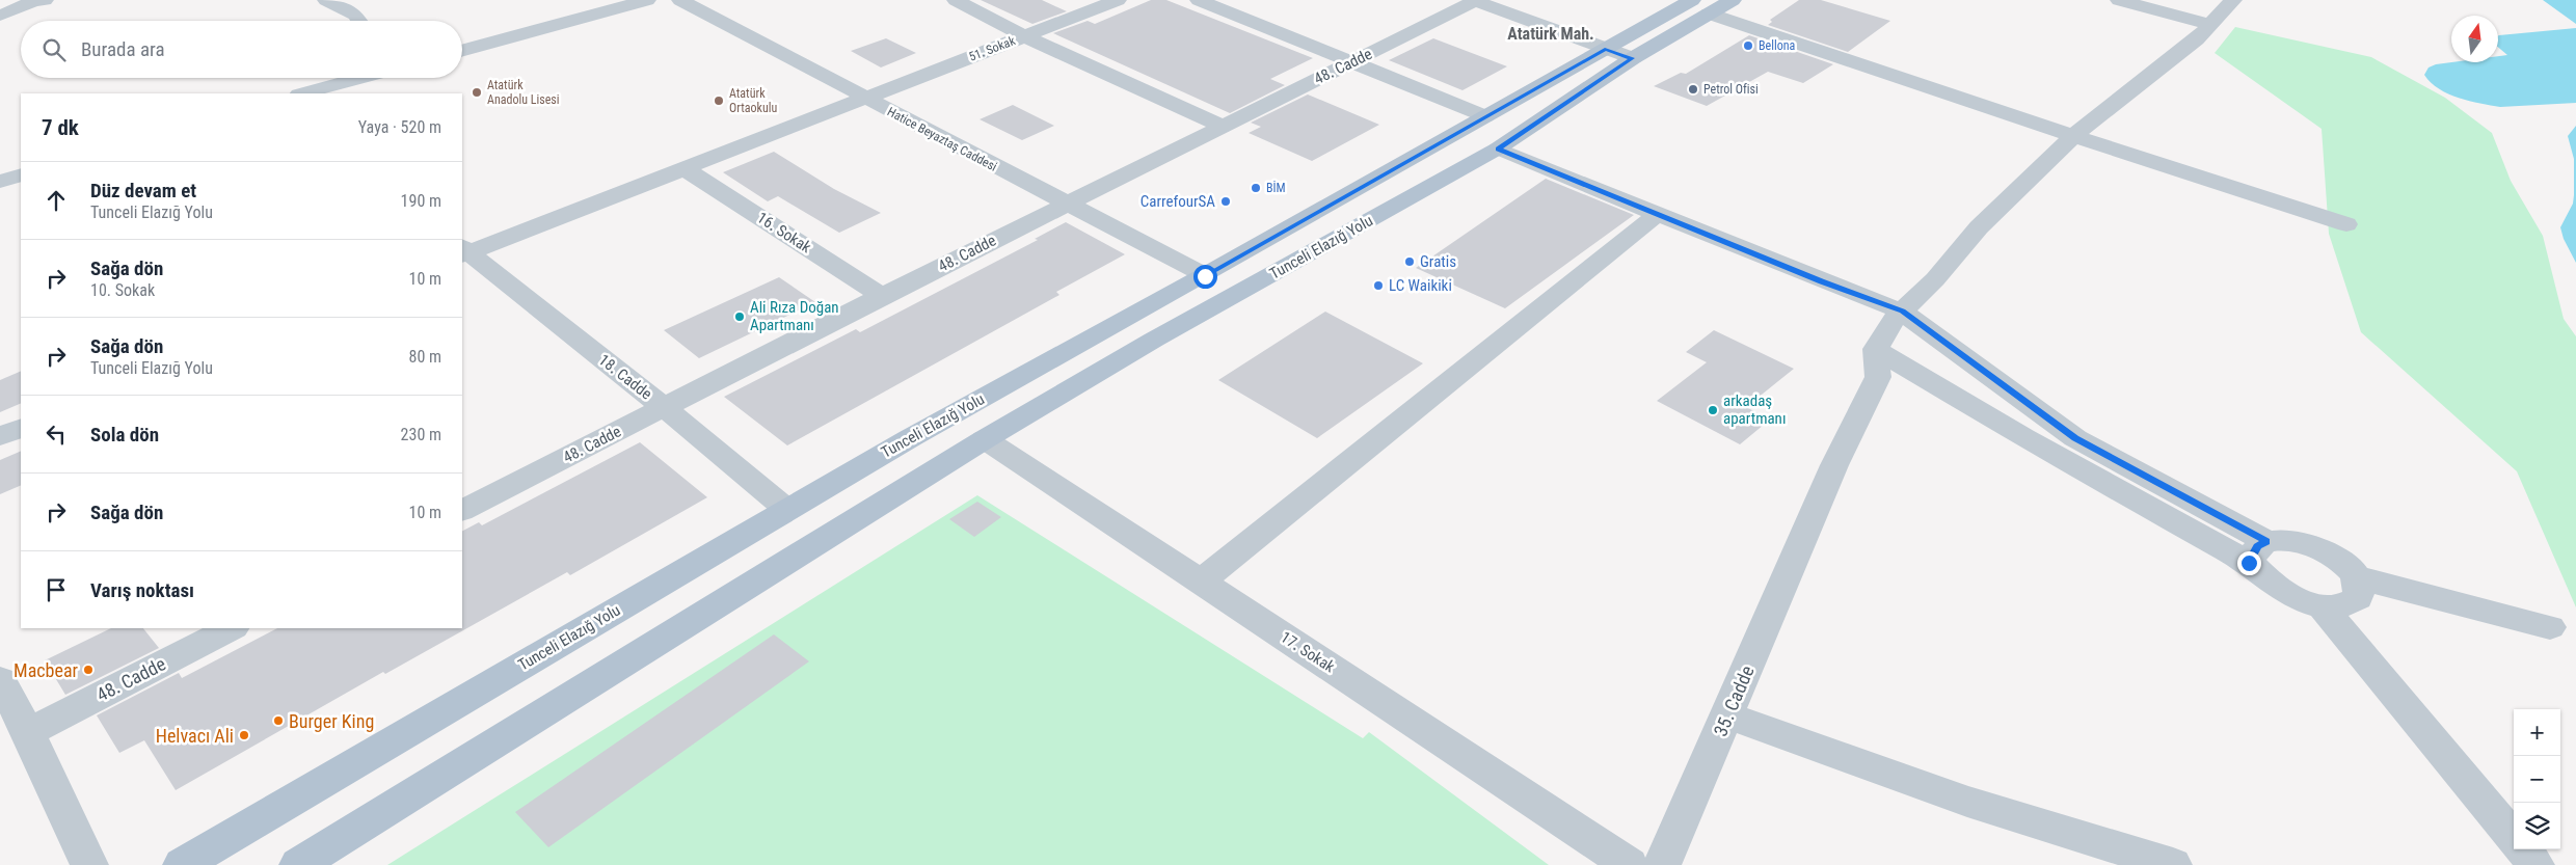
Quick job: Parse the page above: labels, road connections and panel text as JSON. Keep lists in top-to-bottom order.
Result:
{
  "streets": {
    "main road": ["Tunceli Elazığ Yolu"],
    "street": [
      "51. Sokak",
      "48. Cadde",
      "Hatice Beyaztaş Caddesi",
      "16. Sokak",
      "18. Cadde",
      "17. Sokak",
      "35. Cadde"
    ]
  },
  "crossings": [
    ["51. Sokak", "Hatice Beyaztaş Caddesi"],
    ["51. Sokak", "16. Sokak"],
    ["51. Sokak", "18. Cadde"],
    ["48. Cadde", "Hatice Beyaztaş Caddesi"],
    ["48. Cadde", "16. Sokak"],
    ["48. Cadde", "18. Cadde"],
    ["Hatice Beyaztaş Caddesi", "Tunceli Elazığ Yolu"],
    ["Tunceli Elazığ Yolu", "18. Cadde"],
    ["Tunceli Elazığ Yolu", "17. Sokak"]
  ],
  "districts": ["Atatürk Mah."],
  "places": [
    "Bellona",
    "Petrol Ofisi",
    "Atatürk Anadolu Lisesi",
    "Atatürk Ortaokulu",
    "BİM",
    "CarrefourSA",
    "Gratis",
    "LC Waikiki",
    "Ali Rıza Doğan Apartmanı",
    "arkadaş apartmanı",
    "Macbear",
    "Burger King",
    "Helvacı Ali"
  ],
  "north": "top",
  "page": {
    "search": "Burada ara",
    "heading": ["7 dk", "Yaya · 520 m"],
    "list": [
      ["Düz devam et", "Tunceli Elazığ Yolu", "190 m"],
      ["Sağa dön", "10. Sokak", "10 m"],
      ["Sağa dön", "Tunceli Elazığ Yolu", "80 m"],
      ["Sola dön", "230 m"],
      ["Sağa dön", "10 m"],
      "Varış noktası"
    ],
    "map_buttons": ["+", "−"]
  }
}
